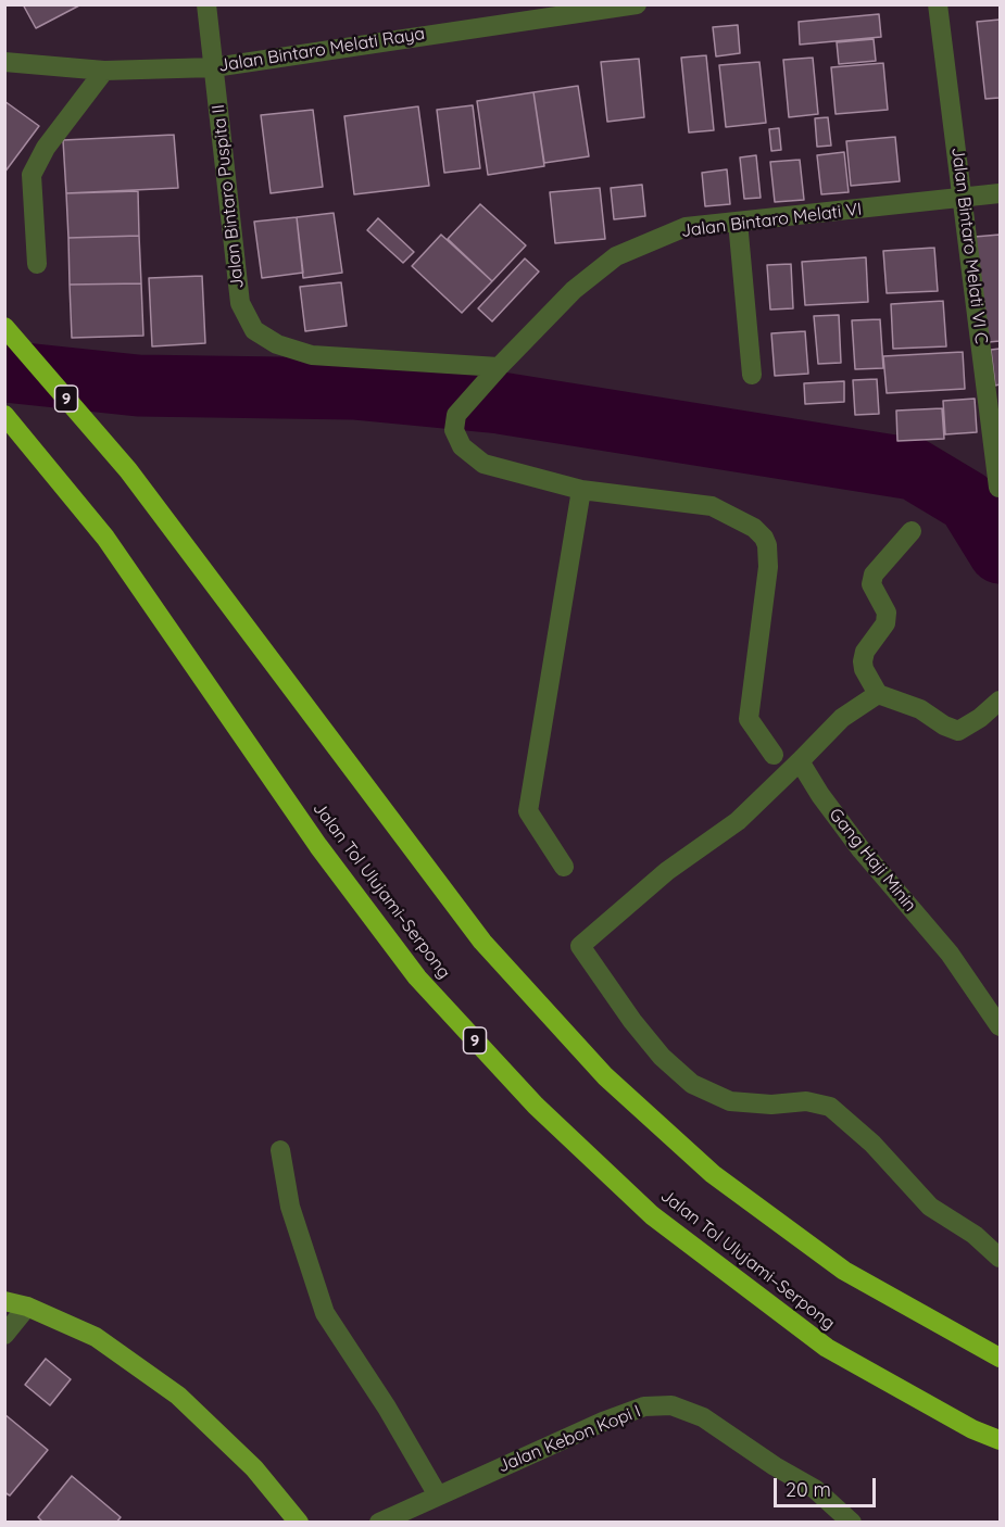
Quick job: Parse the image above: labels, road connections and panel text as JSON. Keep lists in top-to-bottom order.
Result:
{
  "streets": {
    "highway": ["9", "Jalan Tol Ulujami–Serpong"],
    "street": [
      "Jalan Bintaro Melati Raya",
      "Jalan Bintaro Puspita II",
      "Jalan Bintaro Melati VI",
      "Jalan Bintaro Melati VI C",
      "Gang Haji Minin",
      "Jalan Kebon Kopi I"
    ]
  },
  "crossings": [
    ["Jalan Bintaro Melati Raya", "Jalan Bintaro Puspita II"],
    ["Jalan Bintaro Puspita II", "Jalan Bintaro Melati VI"],
    ["Jalan Bintaro Melati VI", "Jalan Bintaro Melati VI C"]
  ],
  "scale_bar": "20 m"
}
